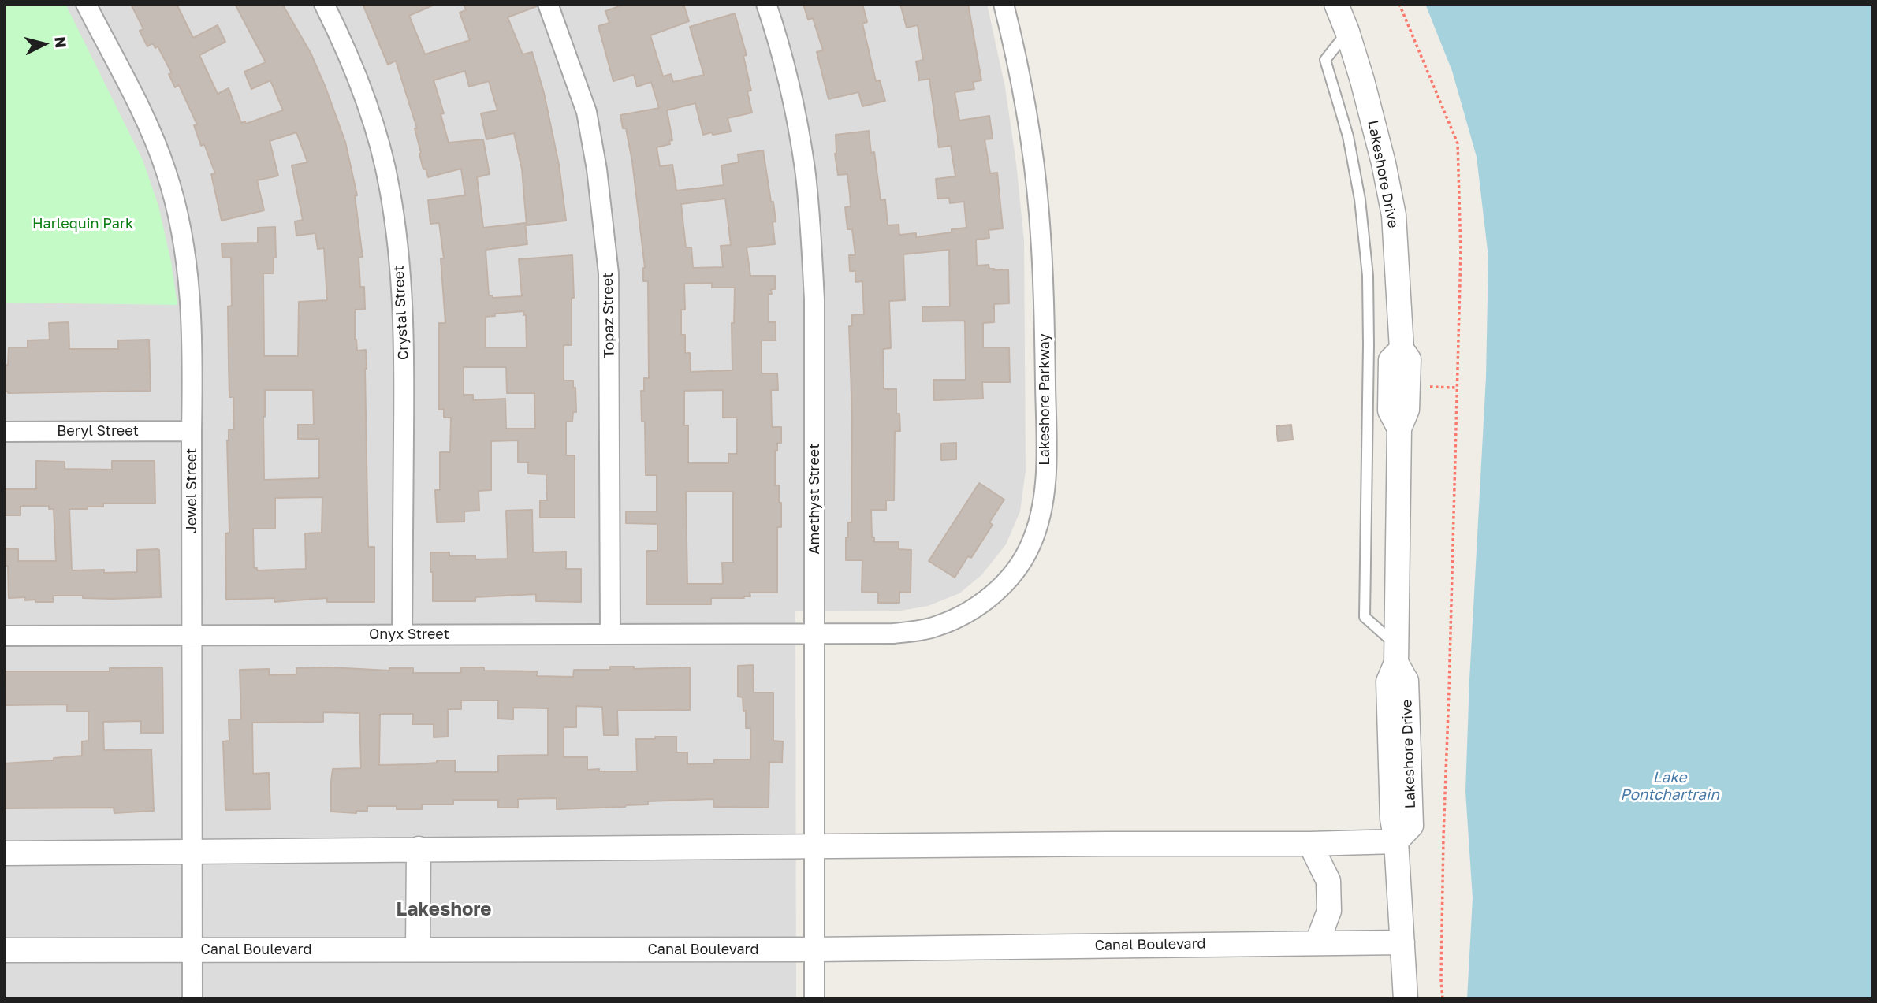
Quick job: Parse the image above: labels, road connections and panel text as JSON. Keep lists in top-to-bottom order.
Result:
{
  "streets": {
    "street": [
      "Lakeshore Drive",
      "Crystal Street",
      "Topaz Street",
      "Lakeshore Parkway",
      "Beryl Street",
      "Jewel Street",
      "Amethyst Street",
      "Onyx Street",
      "Canal Boulevard"
    ]
  },
  "crossings": [
    ["Lakeshore Drive", "Canal Boulevard"],
    ["Crystal Street", "Onyx Street"],
    ["Topaz Street", "Onyx Street"],
    ["Lakeshore Parkway", "Amethyst Street"],
    ["Lakeshore Parkway", "Onyx Street"],
    ["Beryl Street", "Jewel Street"],
    ["Jewel Street", "Onyx Street"],
    ["Jewel Street", "Canal Boulevard"],
    ["Amethyst Street", "Onyx Street"],
    ["Amethyst Street", "Canal Boulevard"]
  ],
  "districts": ["Lakeshore"],
  "water": ["Lake Pontchartrain"],
  "parks": ["Harlequin Park"],
  "north": "right"
}
